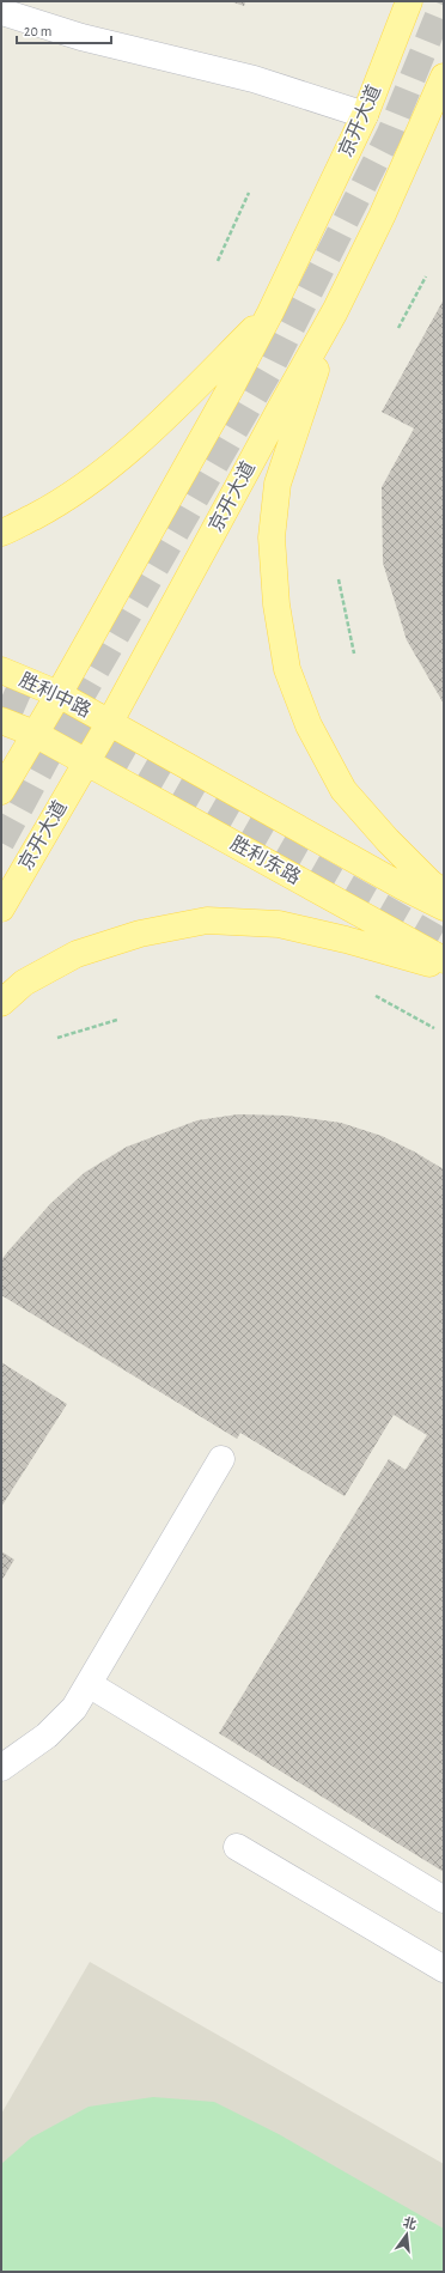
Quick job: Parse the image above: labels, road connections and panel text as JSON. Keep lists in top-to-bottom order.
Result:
{
  "streets": {
    "main road": ["京开大道", "胜利中路", "胜利东路"]
  },
  "crossings": [
    ["京开大道", "胜利中路"],
    ["京开大道", "胜利东路"]
  ],
  "scale_bar": "20 m",
  "north": "top"
}
